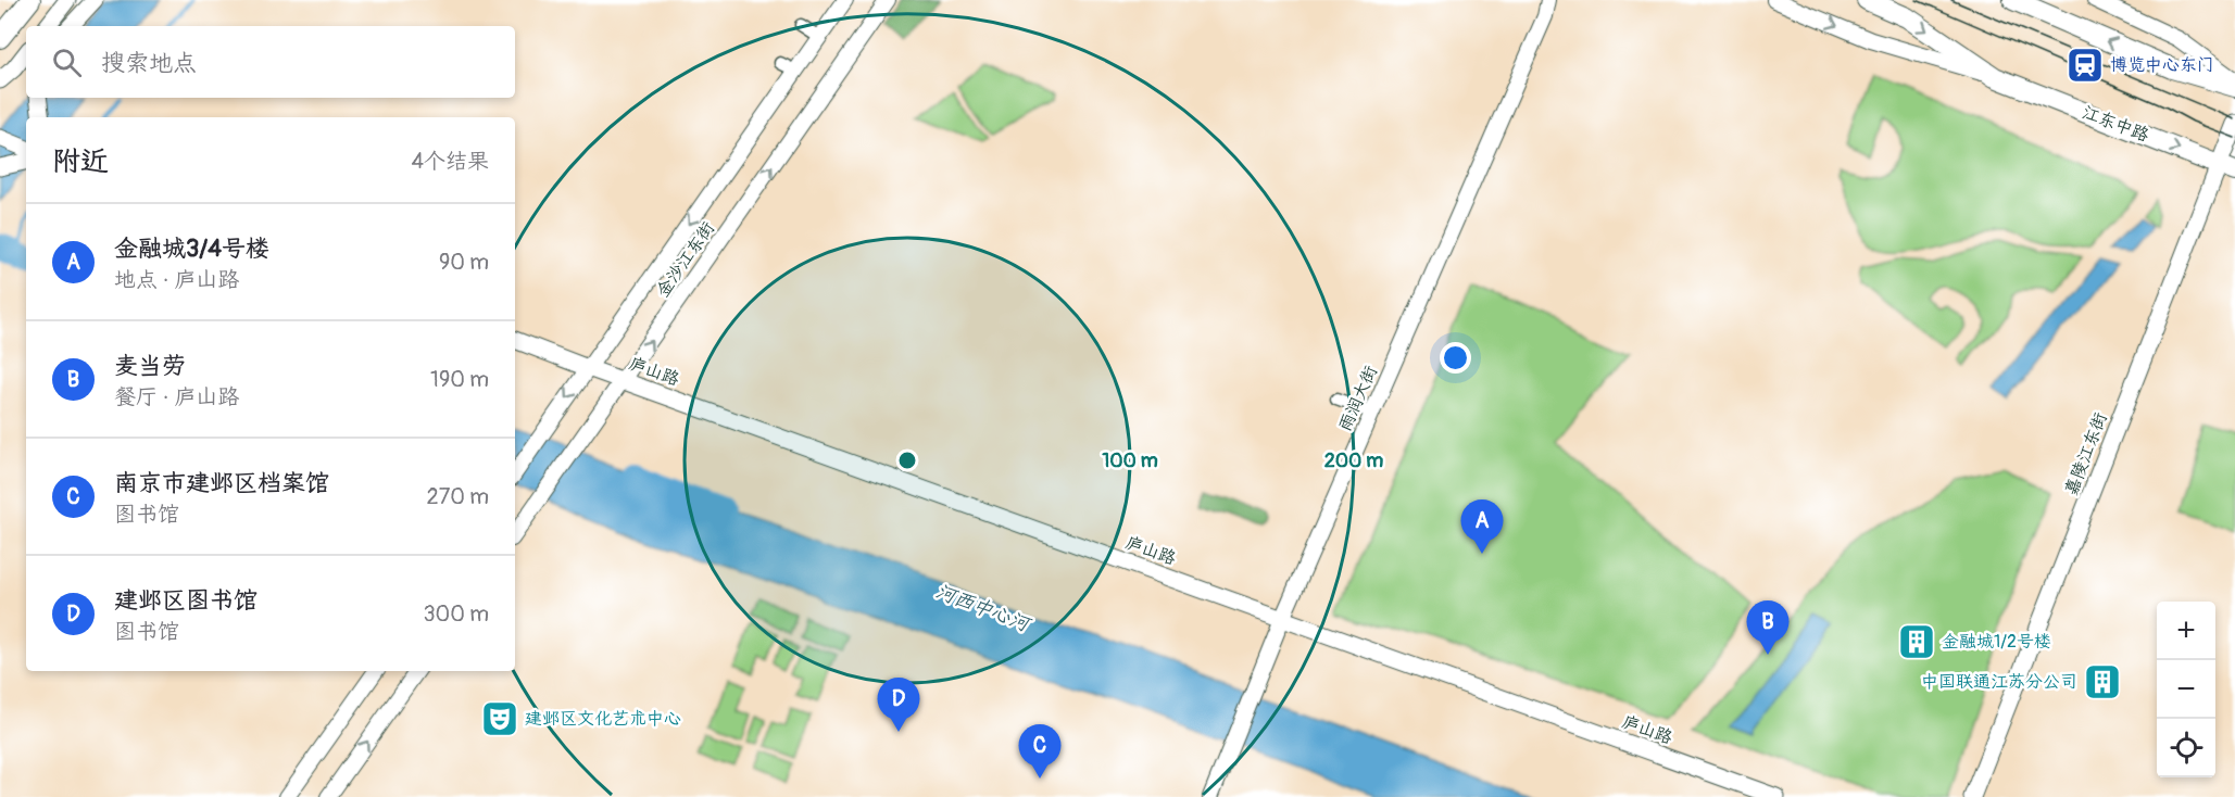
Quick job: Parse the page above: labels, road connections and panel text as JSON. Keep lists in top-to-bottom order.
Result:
{
  "streets": {
    "main road": ["江东中路", "庐山路", "嘉陵江东街"],
    "street": ["金沙江东街", "雨润大街"]
  },
  "crossings": [
    ["江东中路", "嘉陵江东街"],
    ["金沙江东街", "庐山路"],
    ["庐山路", "雨润大街"]
  ],
  "one_way": ["江东中路"],
  "water": ["河西中心河"],
  "places": {
    "station": ["博览中心东门"],
    "building": ["金融城1/2号楼", "中国联通江苏分公司"],
    "theatre": ["建邺区文化艺术中心"]
  },
  "page": {
    "search": "搜索地点",
    "heading": ["附近", "4个结果"],
    "list": [
      {
        "mark": "A",
        "name": "金融城3/4号楼",
        "note": "地点 · 庐山路",
        "value": "90 m"
      },
      {
        "mark": "B",
        "name": "麦当劳",
        "note": "餐厅 · 庐山路",
        "value": "190 m"
      },
      {
        "mark": "C",
        "name": "南京市建邺区档案馆",
        "note": "图书馆",
        "value": "270 m"
      },
      {
        "mark": "D",
        "name": "建邺区图书馆",
        "note": "图书馆",
        "value": "300 m"
      }
    ],
    "pins": [
      "A",
      "B",
      "D",
      "C"
    ],
    "map_buttons": ["+", "−"]
  },
  "rings": ["100 m", "200 m"]
}
